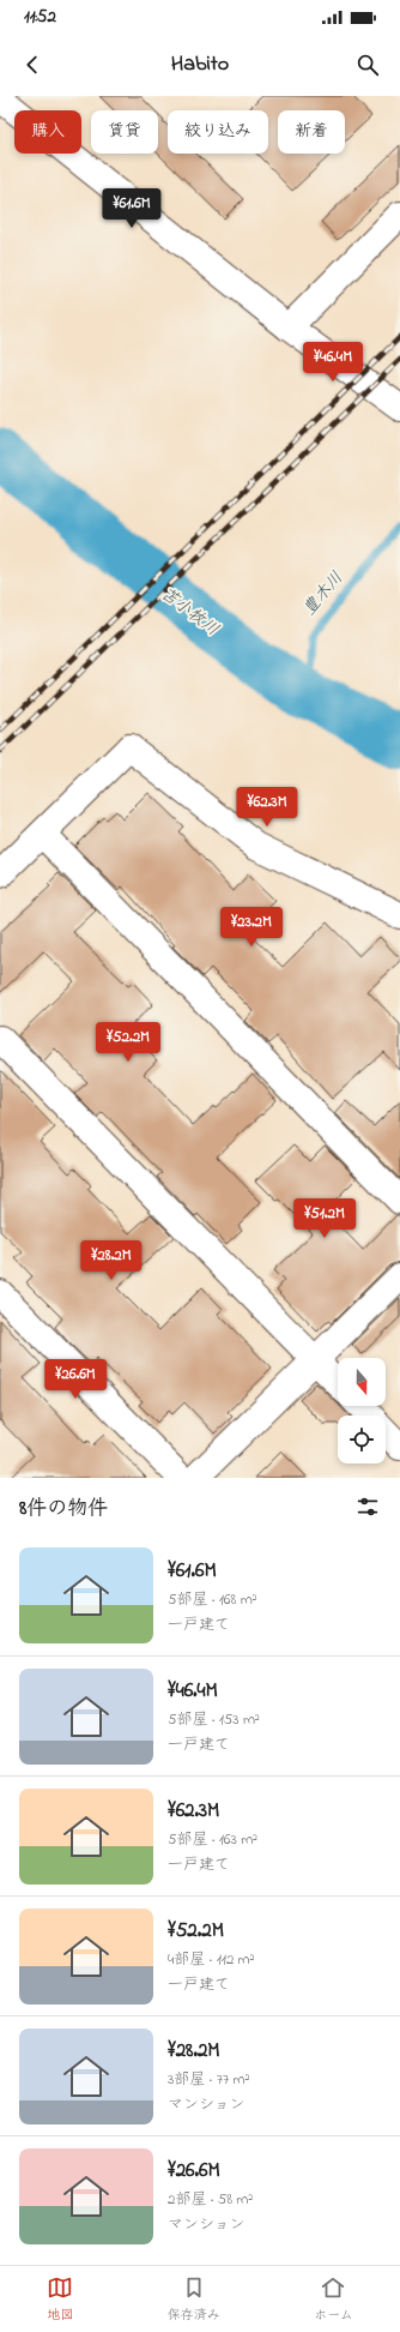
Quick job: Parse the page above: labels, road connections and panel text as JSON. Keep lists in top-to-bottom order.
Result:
{
  "water": ["豊木川", "苫小牧川"],
  "north": "bottom",
  "page": {
    "status": "11:52",
    "header": "Habito",
    "chip": [
      "購入",
      "賃貸",
      "絞り込み",
      "新着"
    ],
    "price": [
      "¥61.6M",
      "¥46.4M",
      "¥62.3M",
      "¥23.2M",
      "¥52.2M",
      "¥51.2M",
      "¥28.2M",
      "¥26.6M"
    ],
    "heading": "8件の物件",
    "list": [
      {
        "name": "¥61.6M",
        "note": "5部屋 · 168 m² · 一戸建て"
      },
      {
        "name": "¥46.4M",
        "note": "5部屋 · 153 m² · 一戸建て"
      },
      {
        "name": "¥62.3M",
        "note": "5部屋 · 163 m² · 一戸建て"
      },
      {
        "name": "¥52.2M",
        "note": "4部屋 · 112 m² · 一戸建て"
      },
      {
        "name": "¥28.2M",
        "note": "3部屋 · 77 m² · マンション"
      },
      {
        "name": "¥26.6M",
        "note": "2部屋 · 58 m² · マンション"
      }
    ],
    "tabs": ["地図", "保存済み", "ホーム"]
  }
}
